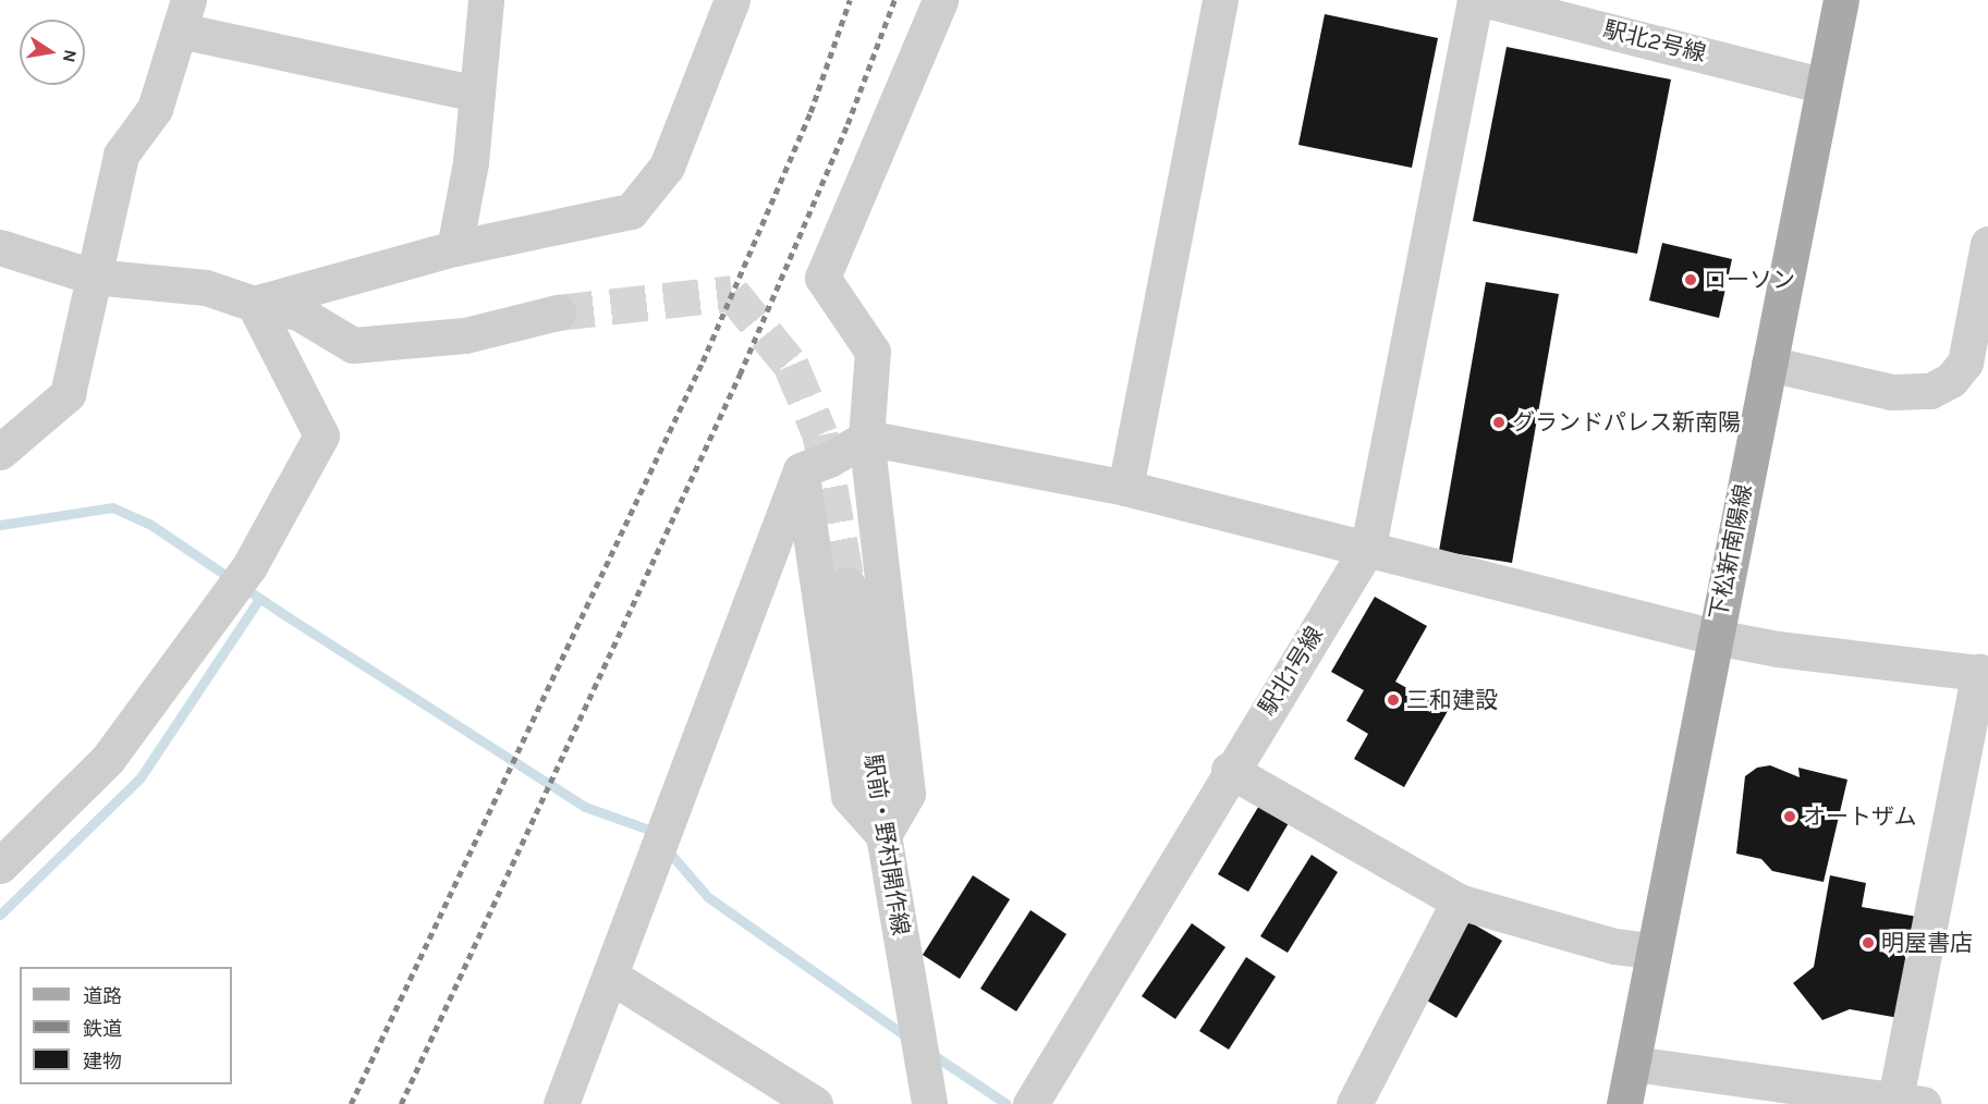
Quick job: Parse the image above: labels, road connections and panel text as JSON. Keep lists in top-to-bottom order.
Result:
{
  "streets": {
    "main road": ["下松新南陽線"],
    "street": ["駅北2号線", "駅北1号線", "駅前・野村開作線"]
  },
  "crossings": [
    ["駅北2号線", "下松新南陽線"]
  ],
  "places": [
    "ローソン",
    "グランドパレス新南陽",
    "三和建設",
    "オートザム",
    "明屋書店"
  ],
  "legend": ["道路", "鉄道", "建物"],
  "north": "right"
}
